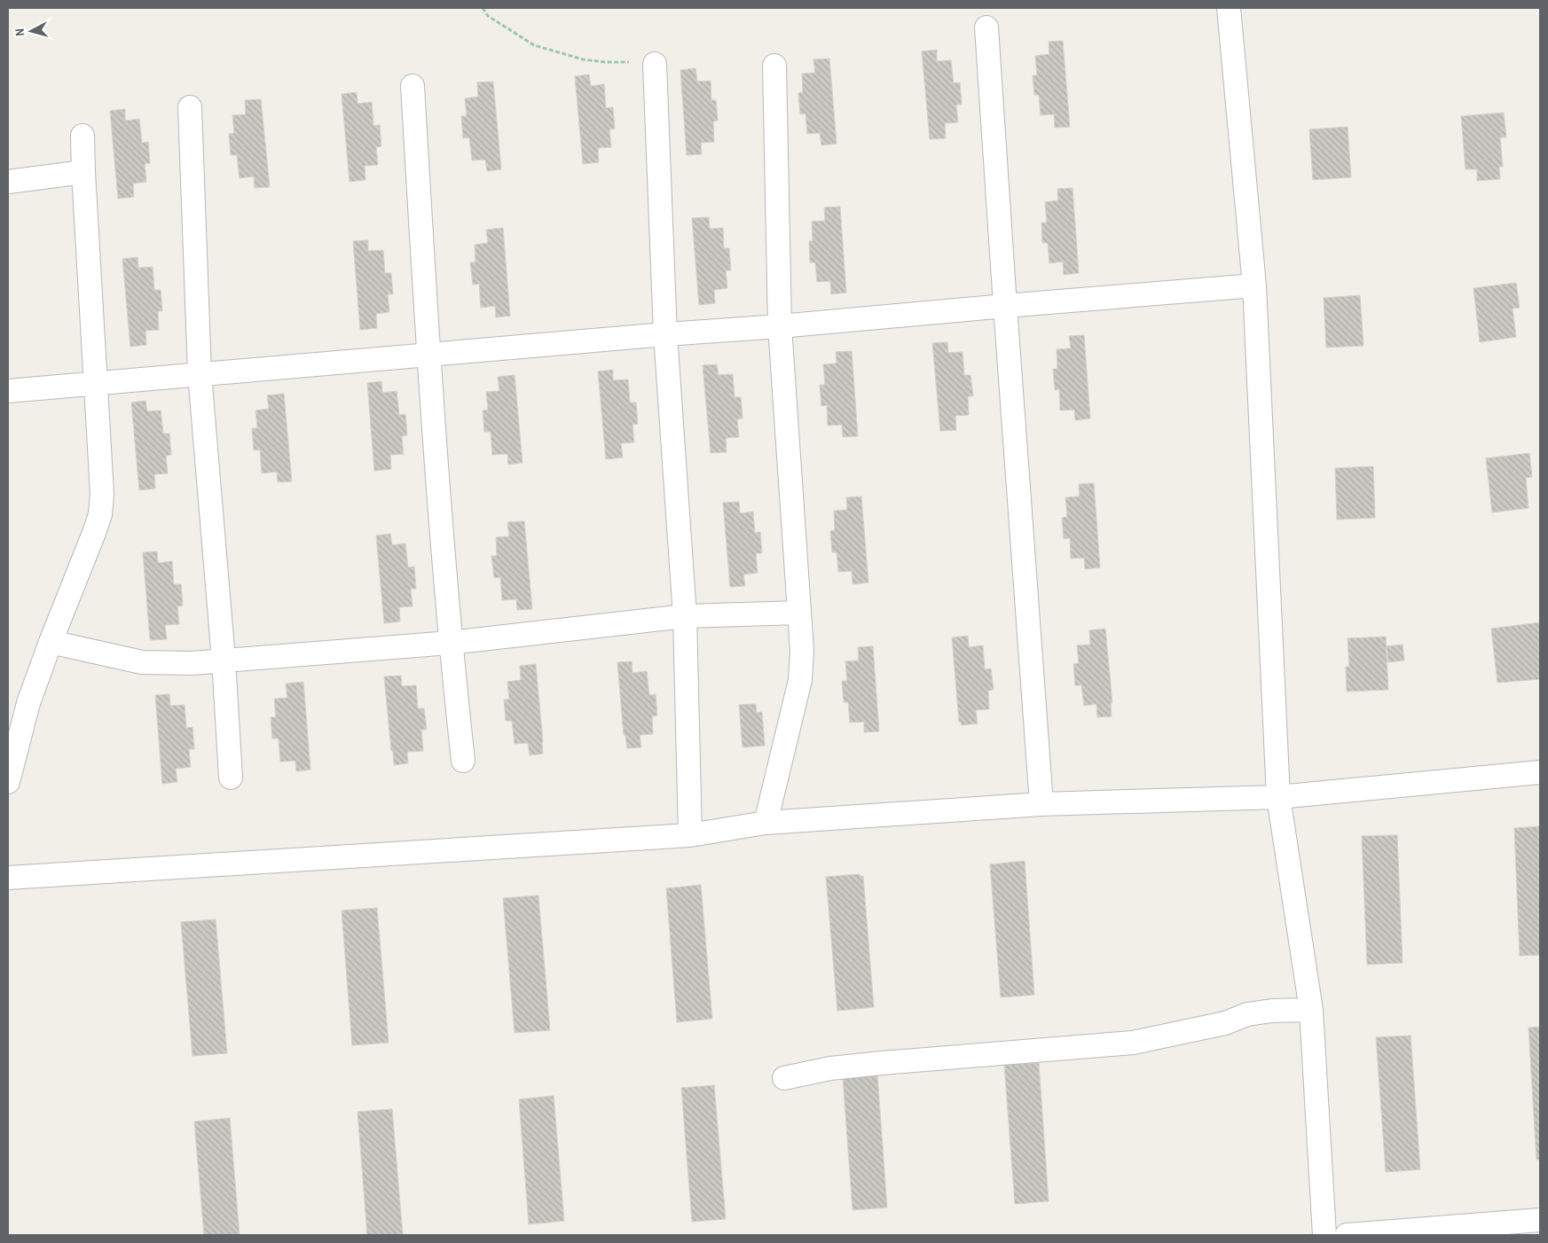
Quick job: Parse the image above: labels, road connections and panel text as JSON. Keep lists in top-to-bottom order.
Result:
{
  "north": "left"
}
